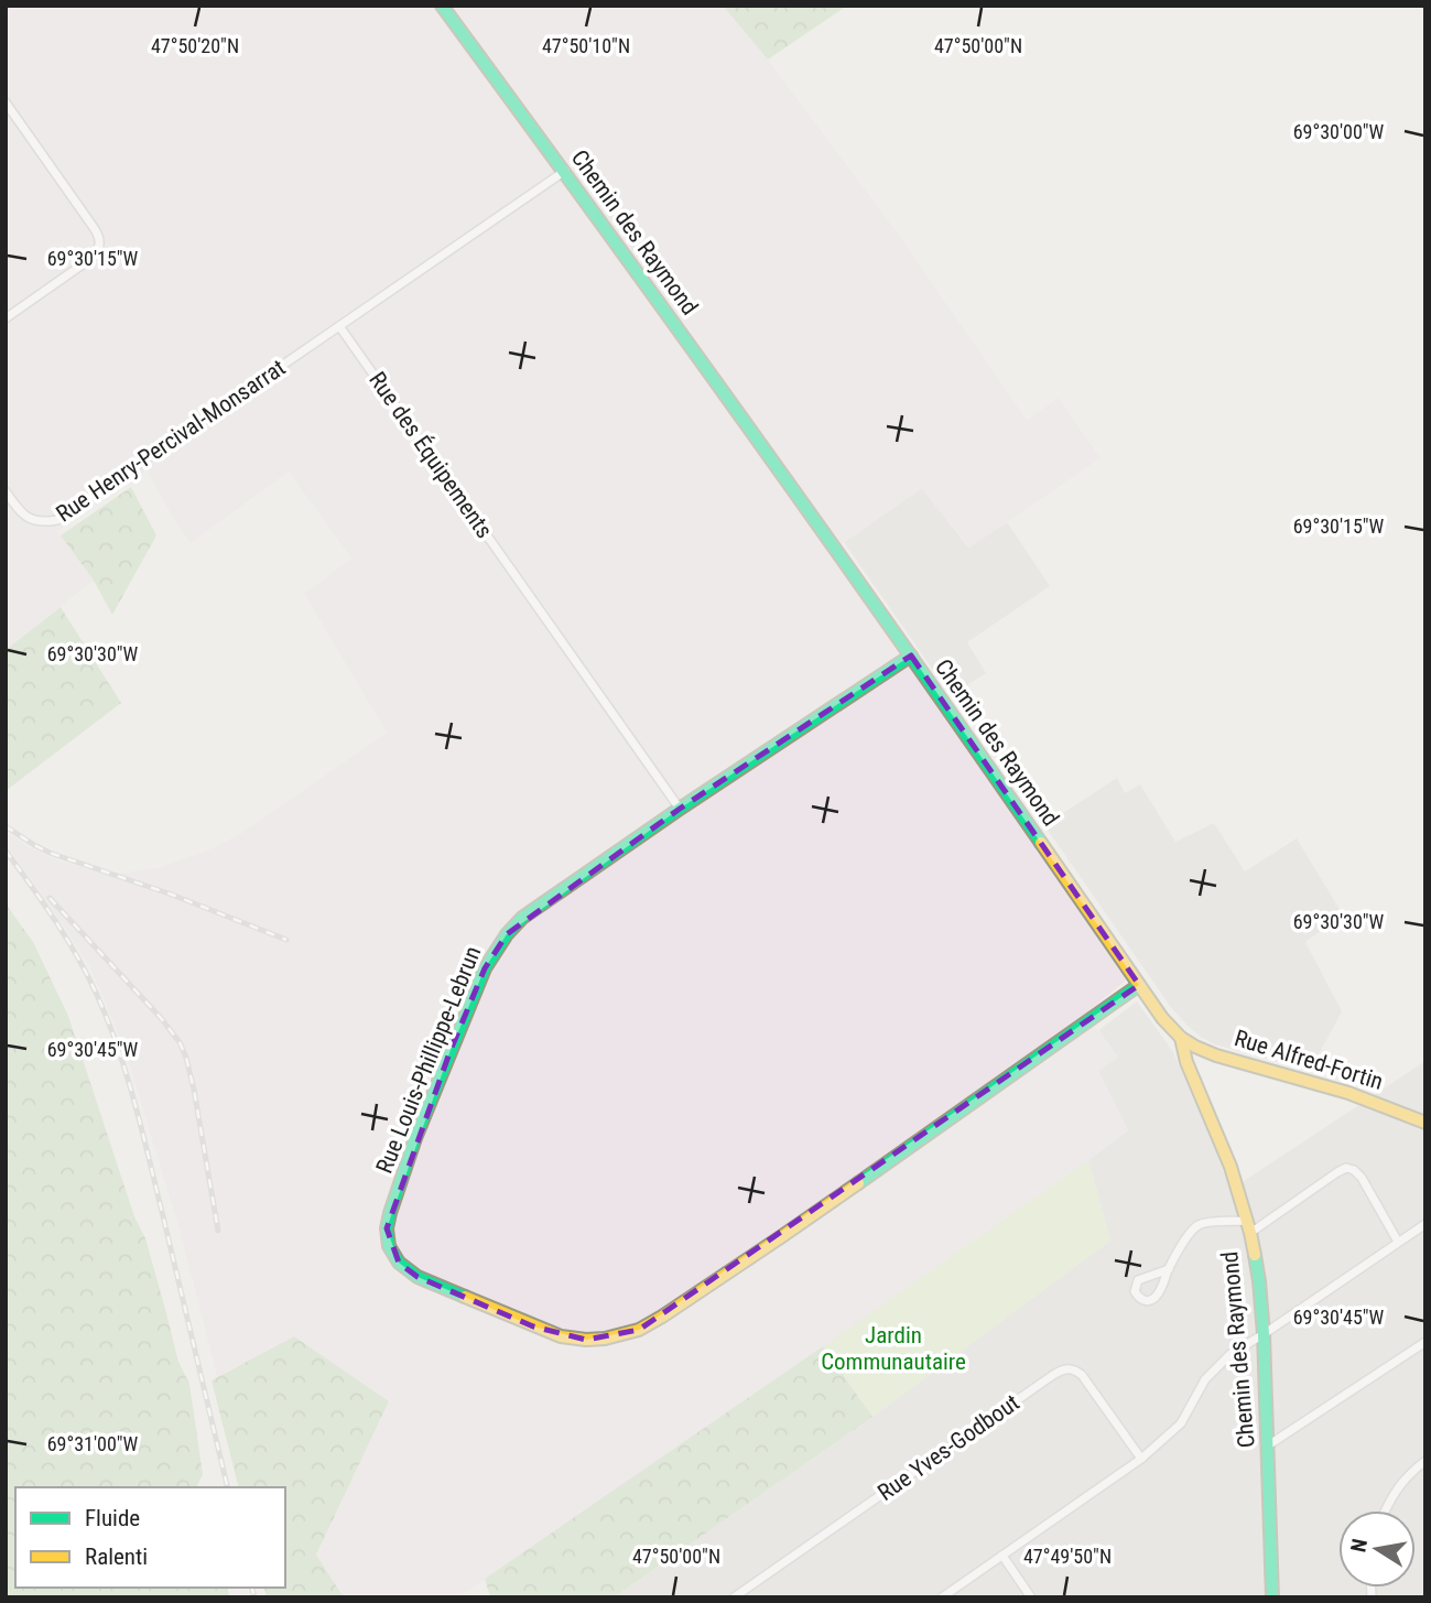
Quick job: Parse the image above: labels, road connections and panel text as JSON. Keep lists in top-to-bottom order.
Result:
{
  "streets": {
    "street": [
      "Chemin des Raymond",
      "Rue Henry-Percival-Monsarrat",
      "Rue des Équipements",
      "Rue Louis-Phillippe-Lebrun",
      "Rue Alfred-Fortin",
      "Rue Yves-Godbout"
    ]
  },
  "crossings": [
    ["Chemin des Raymond", "Rue Louis-Phillippe-Lebrun"],
    ["Chemin des Raymond", "Rue Alfred-Fortin"],
    ["Rue Henry-Percival-Monsarrat", "Rue des Équipements"],
    ["Rue des Équipements", "Rue Louis-Phillippe-Lebrun"]
  ],
  "parks": ["Jardin Communautaire"],
  "legend": ["Fluide", "Ralenti"],
  "north": "left",
  "coordinates": [
    "47°50'20\"N",
    "47°50'10\"N",
    "47°50'00\"N",
    "69°30'00\"W",
    "69°30'15\"W",
    "69°30'30\"W",
    "69°30'45\"W",
    "69°31'00\"W",
    "47°49'50\"N"
  ]
}
